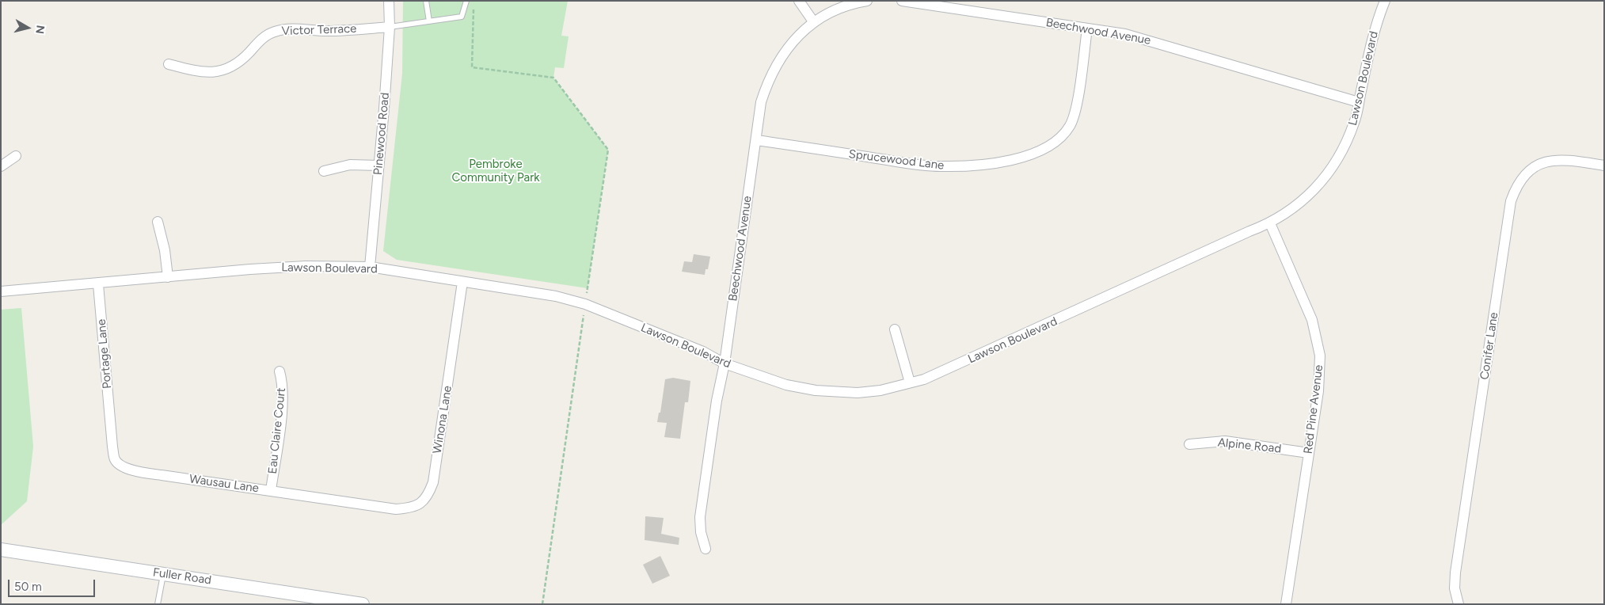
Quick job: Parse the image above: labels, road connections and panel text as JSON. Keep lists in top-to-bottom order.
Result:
{
  "streets": {
    "street": [
      "Victor Terrace",
      "Beechwood Avenue",
      "Lawson Boulevard",
      "Pinewood Road",
      "Sprucewood Lane",
      "Conifer Lane",
      "Portage Lane",
      "Red Pine Avenue",
      "Winona Lane",
      "Eau Claire Court",
      "Alpine Road",
      "Wausau Lane",
      "Fuller Road"
    ]
  },
  "crossings": [
    ["Victor Terrace", "Pinewood Road"],
    ["Beechwood Avenue", "Lawson Boulevard"],
    ["Beechwood Avenue", "Sprucewood Lane"],
    ["Lawson Boulevard", "Pinewood Road"],
    ["Lawson Boulevard", "Portage Lane"],
    ["Lawson Boulevard", "Red Pine Avenue"],
    ["Lawson Boulevard", "Winona Lane"],
    ["Portage Lane", "Wausau Lane"],
    ["Red Pine Avenue", "Alpine Road"],
    ["Winona Lane", "Wausau Lane"],
    ["Eau Claire Court", "Wausau Lane"]
  ],
  "parks": ["Pembroke Community Park"],
  "scale_bar": "50 m",
  "north": "right"
}
